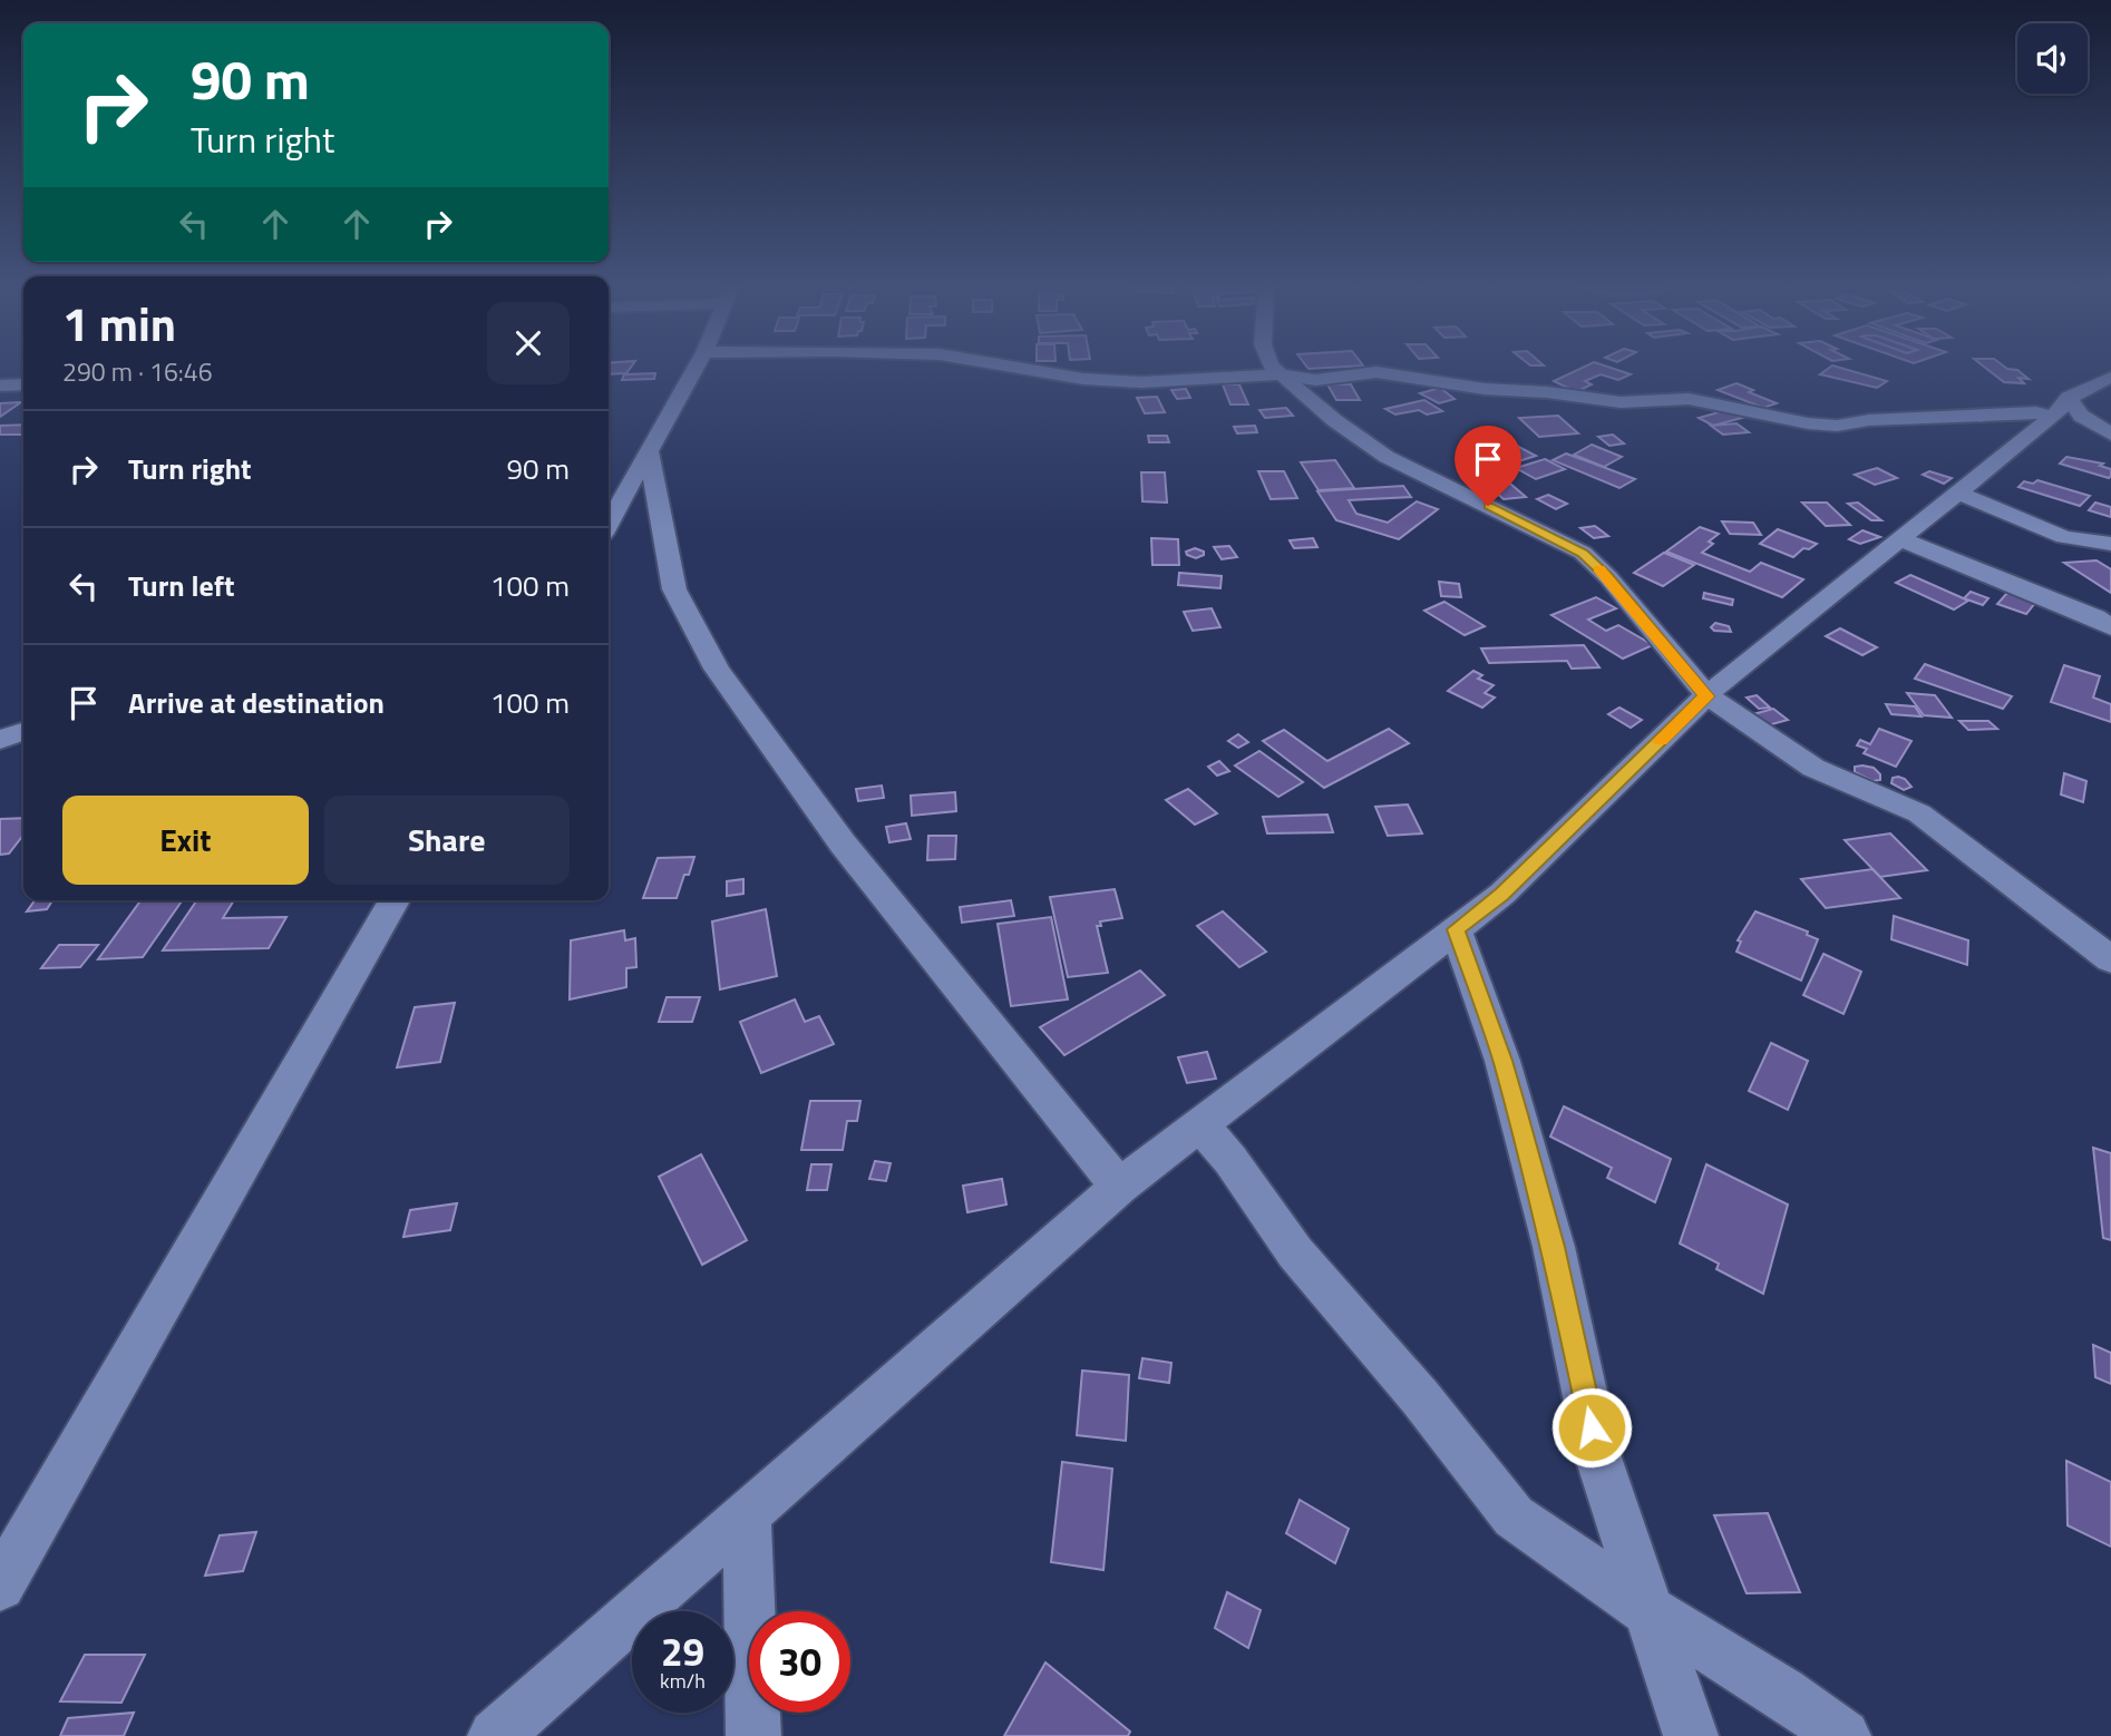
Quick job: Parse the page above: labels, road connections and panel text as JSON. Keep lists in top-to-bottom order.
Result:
{
  "page": {
    "turn": ["90 m", "Turn right"],
    "heading": ["1 min", "290 m · 16:46"],
    "list": [
      {
        "name": "Turn right",
        "value": "90 m"
      },
      {
        "name": "Turn left",
        "value": "100 m"
      },
      {
        "name": "Arrive at destination",
        "value": "100 m"
      }
    ],
    "buttons": ["Exit", "Share"],
    "speed": "29 km/h",
    "limit": "30"
  }
}
